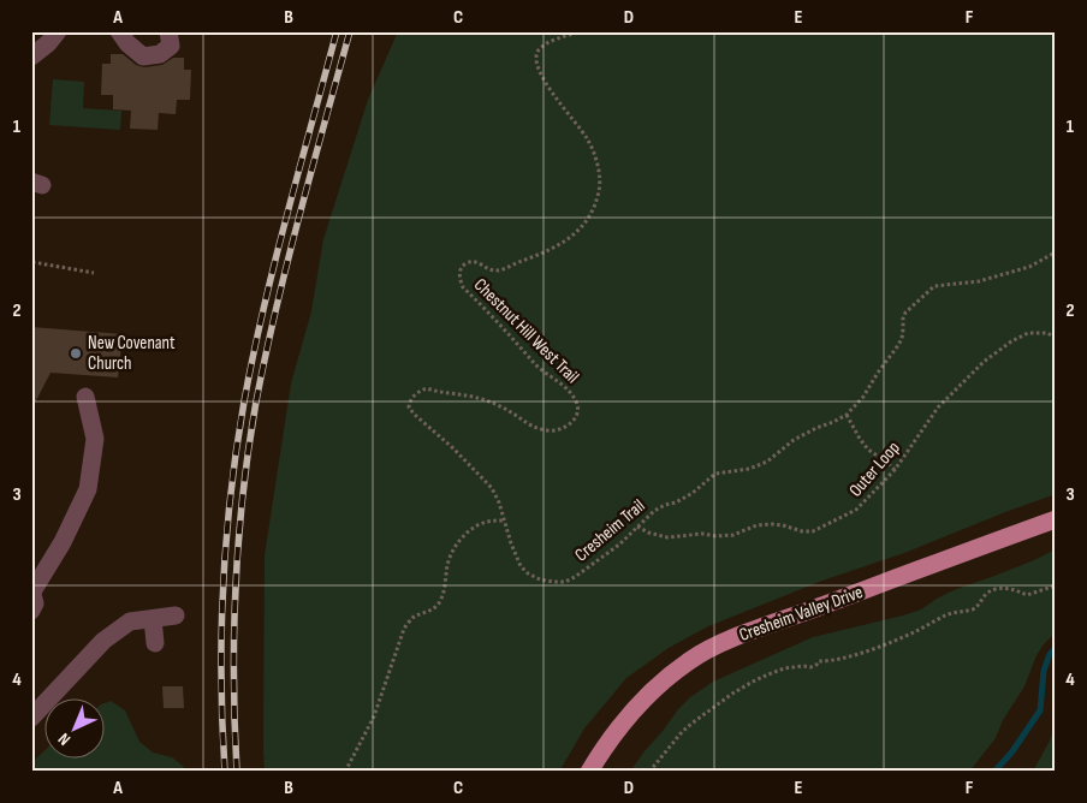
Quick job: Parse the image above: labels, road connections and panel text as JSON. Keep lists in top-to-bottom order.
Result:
{
  "streets": {
    "main road": ["Cresheim Valley Drive"],
    "path": ["Chestnut Hill West Trail", "Outer Loop", "Cresheim Trail"]
  },
  "crossings": [
    ["Chestnut Hill West Trail", "Cresheim Trail"],
    ["Outer Loop", "Cresheim Trail"]
  ],
  "places": ["New Covenant Church"],
  "north": "bottom left",
  "grid": {
    "columns": [
      "A",
      "B",
      "C",
      "D",
      "E",
      "F"
    ],
    "rows": [
      "1",
      "2",
      "3",
      "4"
    ]
  }
}
